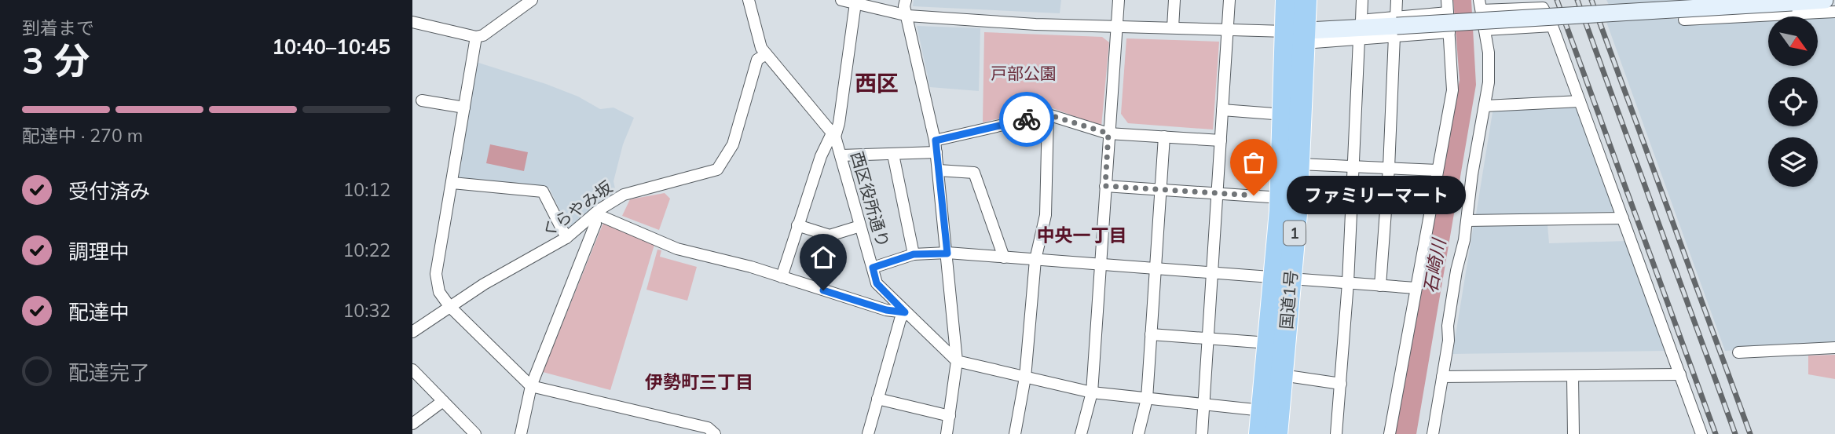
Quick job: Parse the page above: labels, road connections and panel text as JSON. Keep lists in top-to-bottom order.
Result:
{
  "streets": {
    "highway": ["1", "国道1号"],
    "street": ["西区役所通り", "くらやみ坂"]
  },
  "crossings": [
    ["西区役所通り", "くらやみ坂"]
  ],
  "districts": ["西区", "中央一丁目", "伊勢町三丁目"],
  "water": ["石崎川"],
  "parks": ["戸部公園"],
  "places": ["ファミリーマート"],
  "north": "bottom right",
  "page": {
    "heading": ["3 分", "到着まで", "10:40–10:45"],
    "bar": "配達中 · 270 m",
    "list": [
      ["受付済み", "10:12"],
      ["調理中", "10:22"],
      ["配達中", "10:32"],
      "配達完了"
    ],
    "bubble": "ファミリーマート"
  }
}
